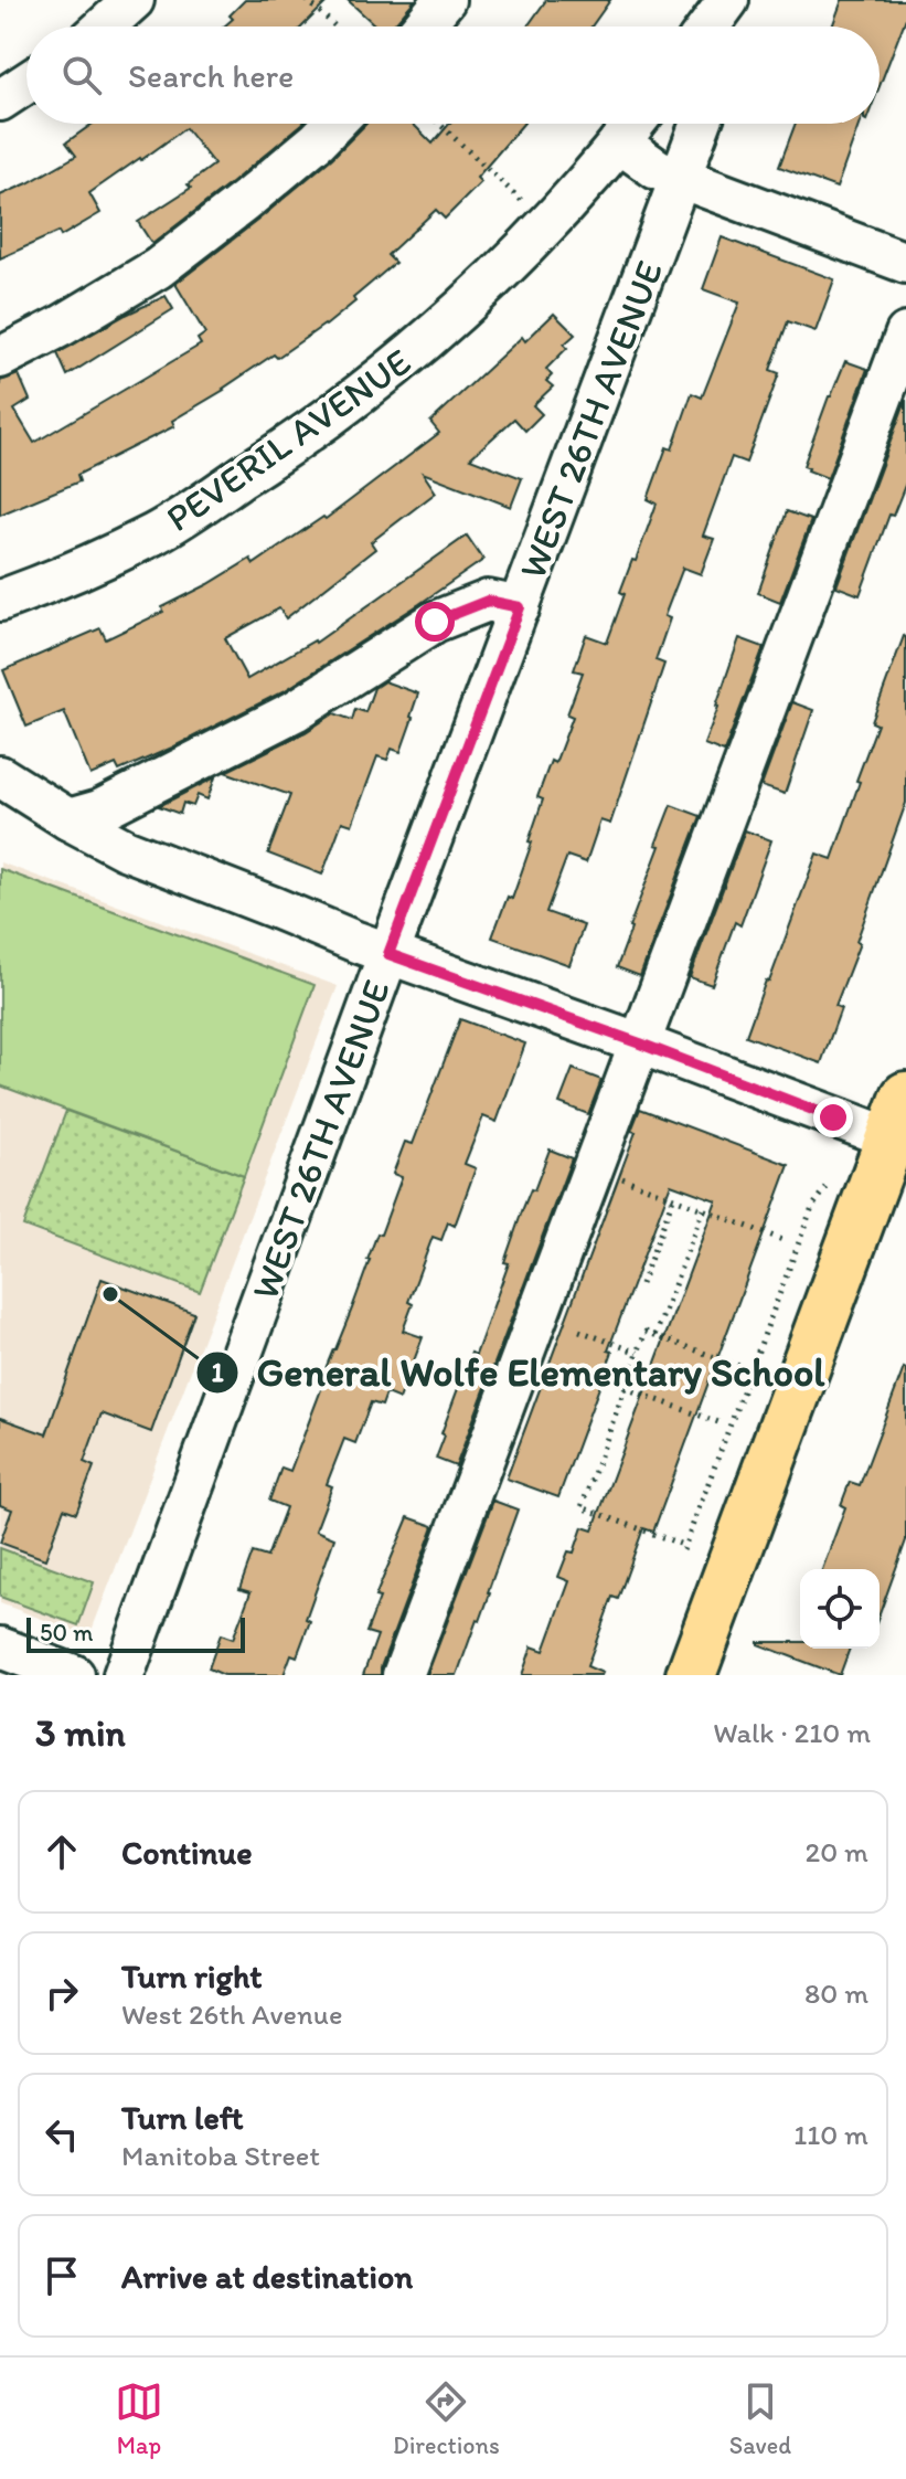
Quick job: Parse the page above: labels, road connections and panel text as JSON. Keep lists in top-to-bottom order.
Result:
{
  "streets": {
    "street": ["WEST 26TH AVENUE", "PEVERIL AVENUE"]
  },
  "places": ["General Wolfe Elementary School"],
  "scale_bar": "50 m",
  "page": {
    "search": "Search here",
    "scale": "50 m",
    "heading": ["3 min", "Walk · 210 m"],
    "list": [
      ["Continue", "20 m"],
      ["Turn right", "West 26th Avenue", "80 m"],
      ["Turn left", "Manitoba Street", "110 m"],
      "Arrive at destination"
    ],
    "nav": ["Map", "Directions", "Saved"]
  }
}
